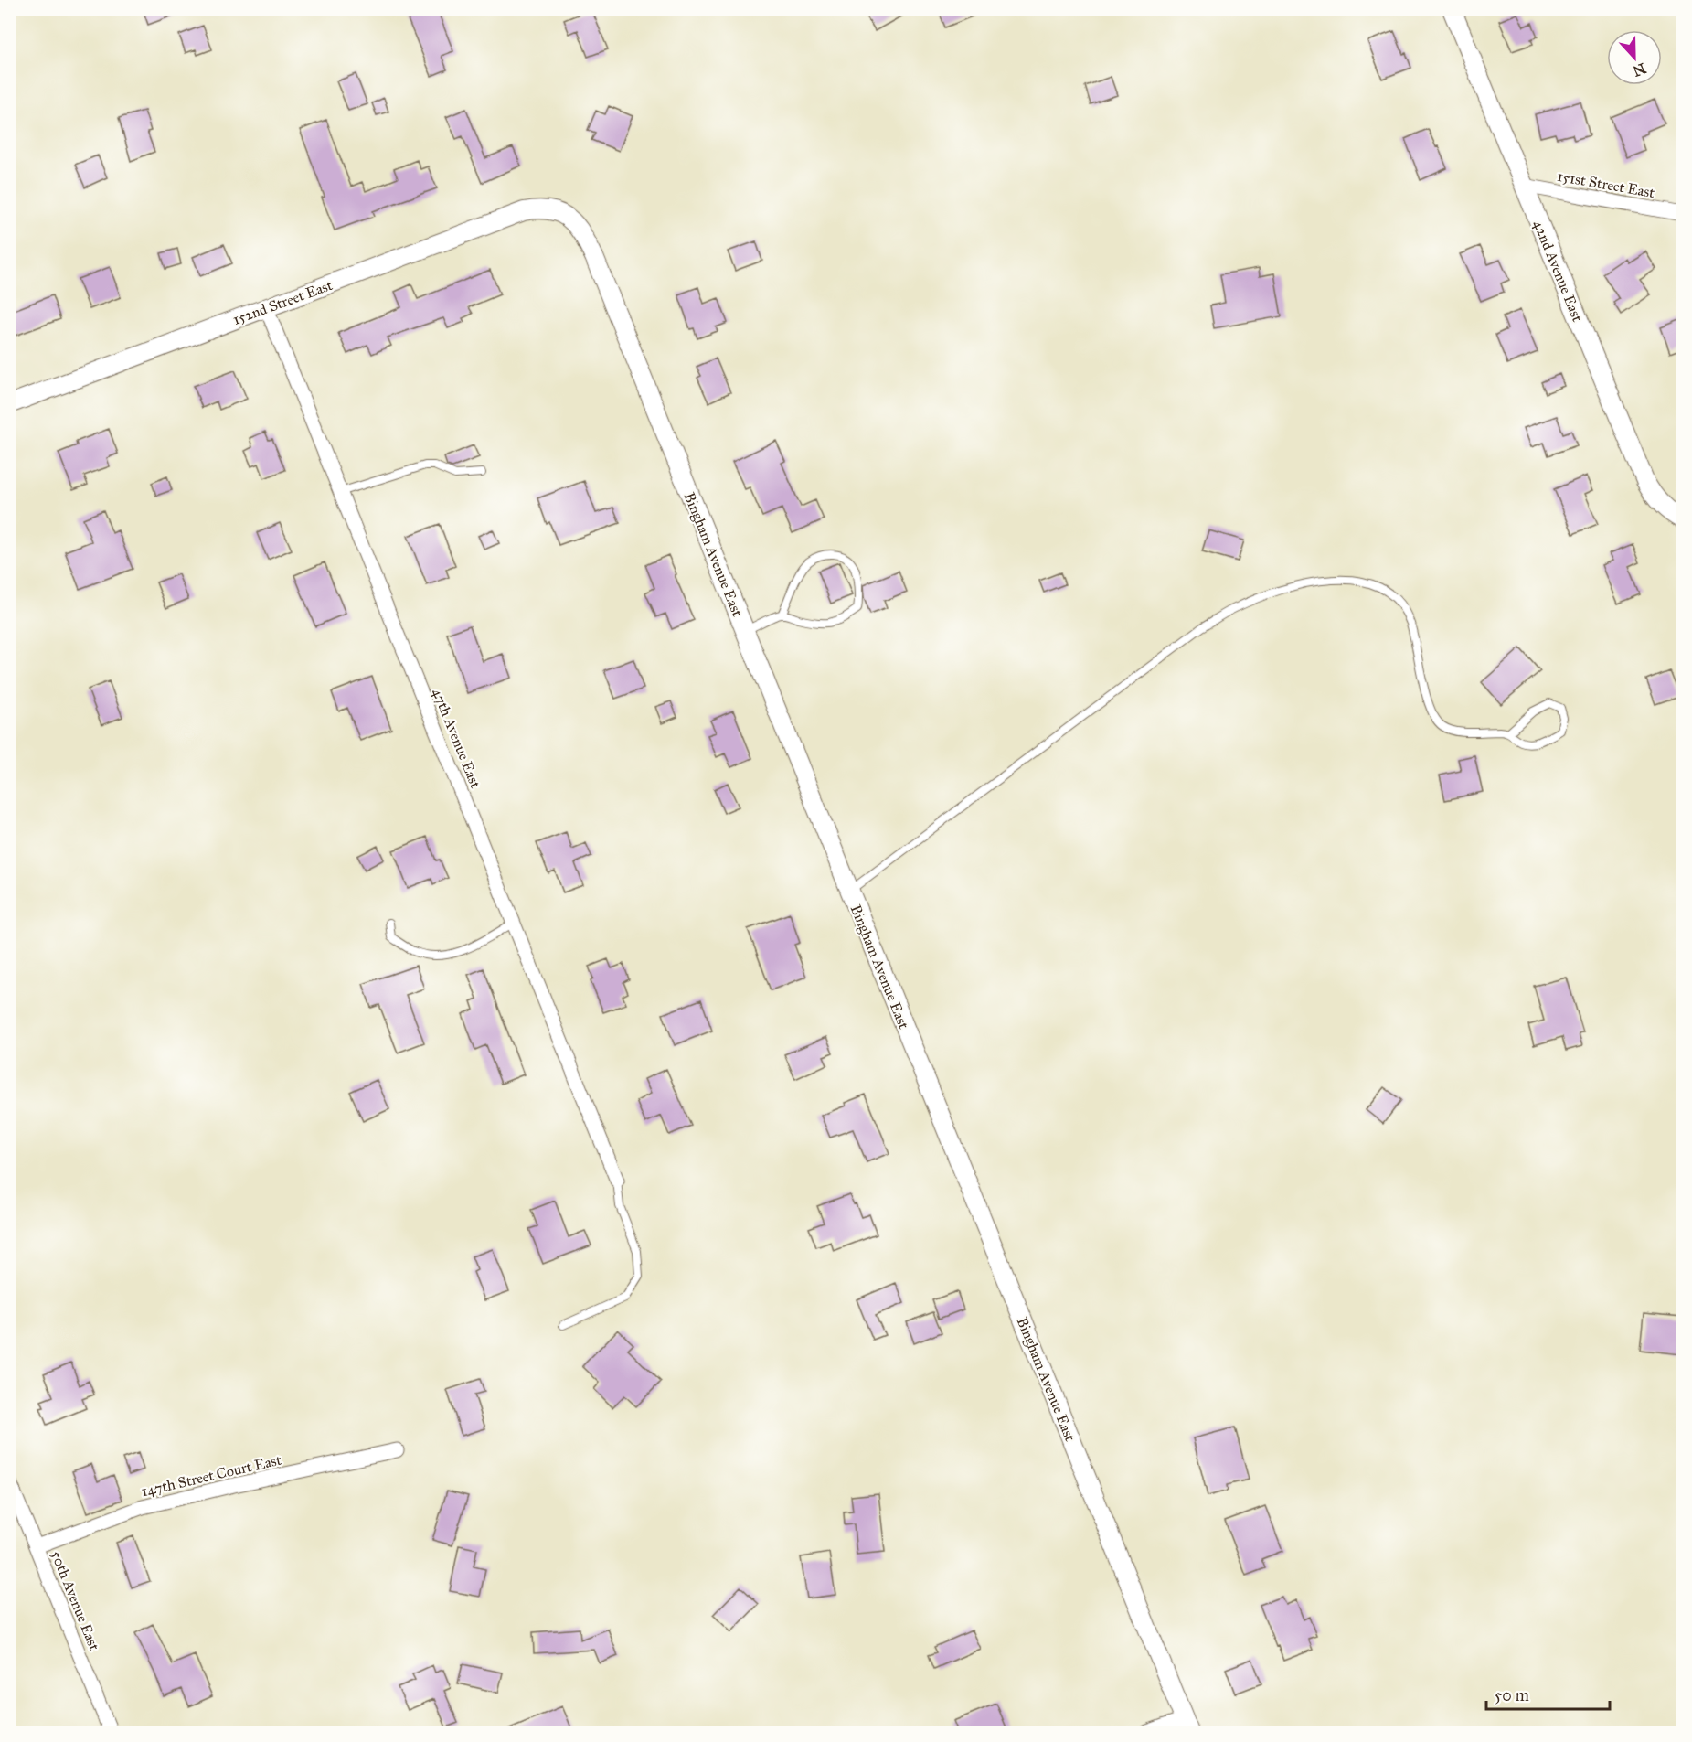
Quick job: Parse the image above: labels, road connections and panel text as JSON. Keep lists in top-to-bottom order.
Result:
{
  "streets": {
    "street": [
      "151st Street East",
      "42nd Avenue East",
      "152nd Street East",
      "Bingham Avenue East",
      "47th Avenue East",
      "147th Street Court East",
      "50th Avenue East"
    ]
  },
  "crossings": [
    ["151st Street East", "42nd Avenue East"],
    ["152nd Street East", "Bingham Avenue East"],
    ["152nd Street East", "47th Avenue East"],
    ["147th Street Court East", "50th Avenue East"]
  ],
  "scale_bar": "50 m",
  "north": "bottom"
}
